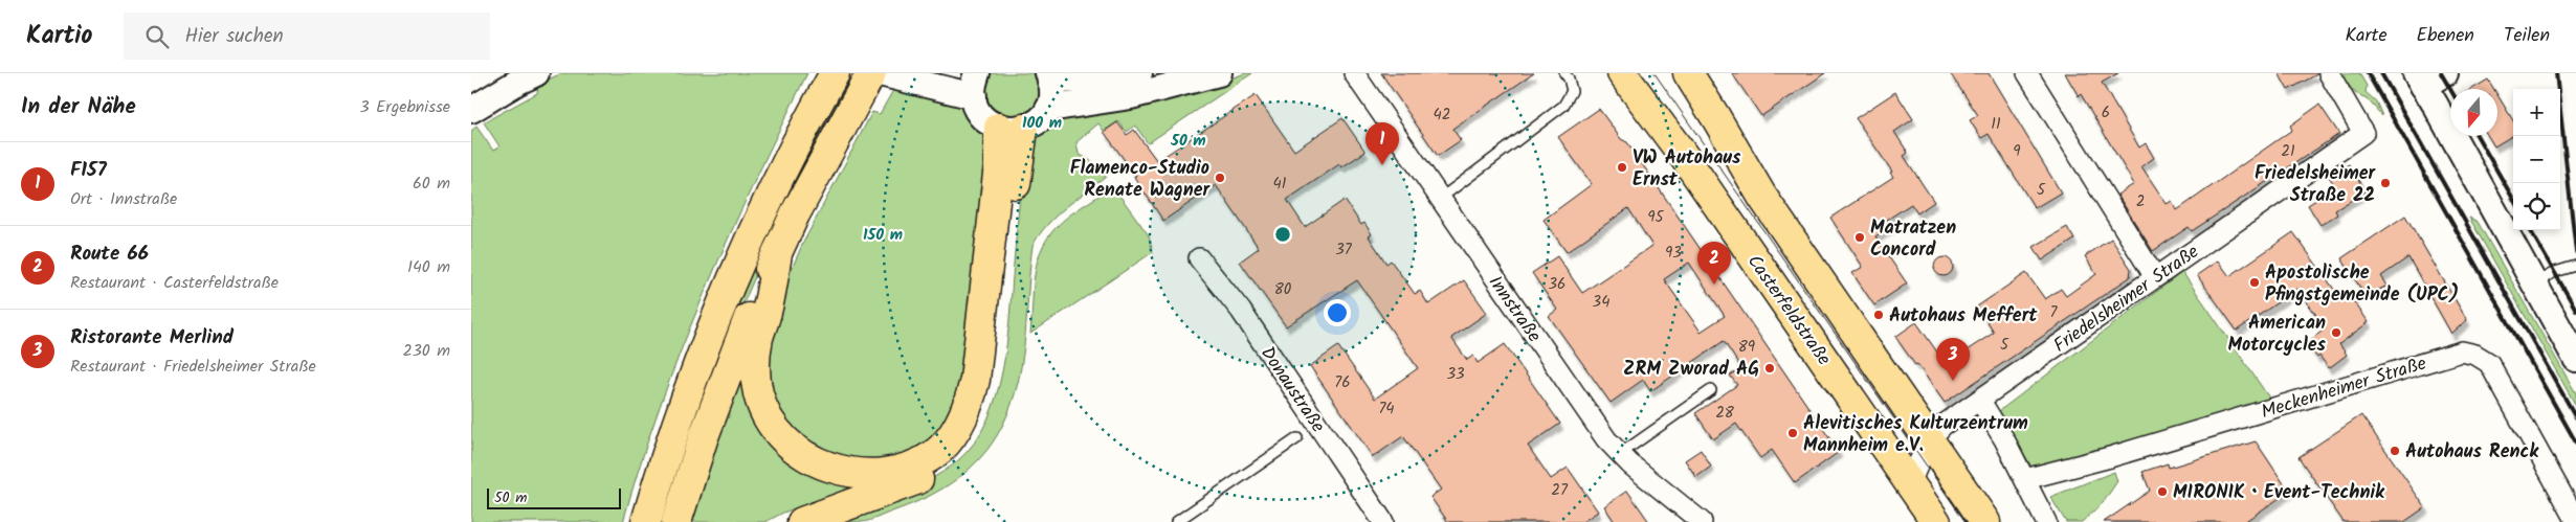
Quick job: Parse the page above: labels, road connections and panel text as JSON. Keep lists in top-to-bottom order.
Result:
{
  "streets": {
    "main road": ["Casterfeldstraße"],
    "street": [
      "Friedelsheimer Straße",
      "Innstraße",
      "Meckenheimer Straße",
      "Donaustraße"
    ]
  },
  "crossings": [
    ["Friedelsheimer Straße", "Casterfeldstraße"]
  ],
  "places": [
    "VW Autohaus Ernst",
    "Flamenco-Studio Renate Wagner",
    "Friedelsheimer Straße 22",
    "Matratzen Concord",
    "Apostolische Pfingstgemeinde (UPC)",
    "Autohaus Meffert",
    "American Motorcycles",
    "ZRM Zworad AG",
    "Alevitisches Kulturzentrum Mannheim e.V.",
    "Autohaus Renck",
    "MIRONIK • Event-Technik"
  ],
  "house_numbers": [
    "6",
    "42",
    "11",
    "9",
    "21",
    "41",
    "5",
    "2",
    "95",
    "37",
    "93",
    "36",
    "80",
    "34",
    "7",
    "5",
    "89",
    "33",
    "76",
    "74",
    "28",
    "27"
  ],
  "scale_bar": "50 m",
  "north": "bottom",
  "page": {
    "header": "Kartio",
    "search": "Hier suchen",
    "nav": ["Karte", "Ebenen", "Teilen"],
    "heading": ["In der Nähe", "3 Ergebnisse"],
    "map_buttons": ["+", "−"],
    "pins": ["1", "2", "3"],
    "list": [
      {
        "mark": "1",
        "name": "F157",
        "note": "Ort · Innstraße",
        "value": "60 m"
      },
      {
        "mark": "2",
        "name": "Route 66",
        "note": "Restaurant · Casterfeldstraße",
        "value": "140 m"
      },
      {
        "mark": "3",
        "name": "Ristorante Merlind",
        "note": "Restaurant · Friedelsheimer Straße",
        "value": "230 m"
      }
    ],
    "scale": "50 m"
  },
  "rings": ["100 m", "50 m", "150 m"]
}
